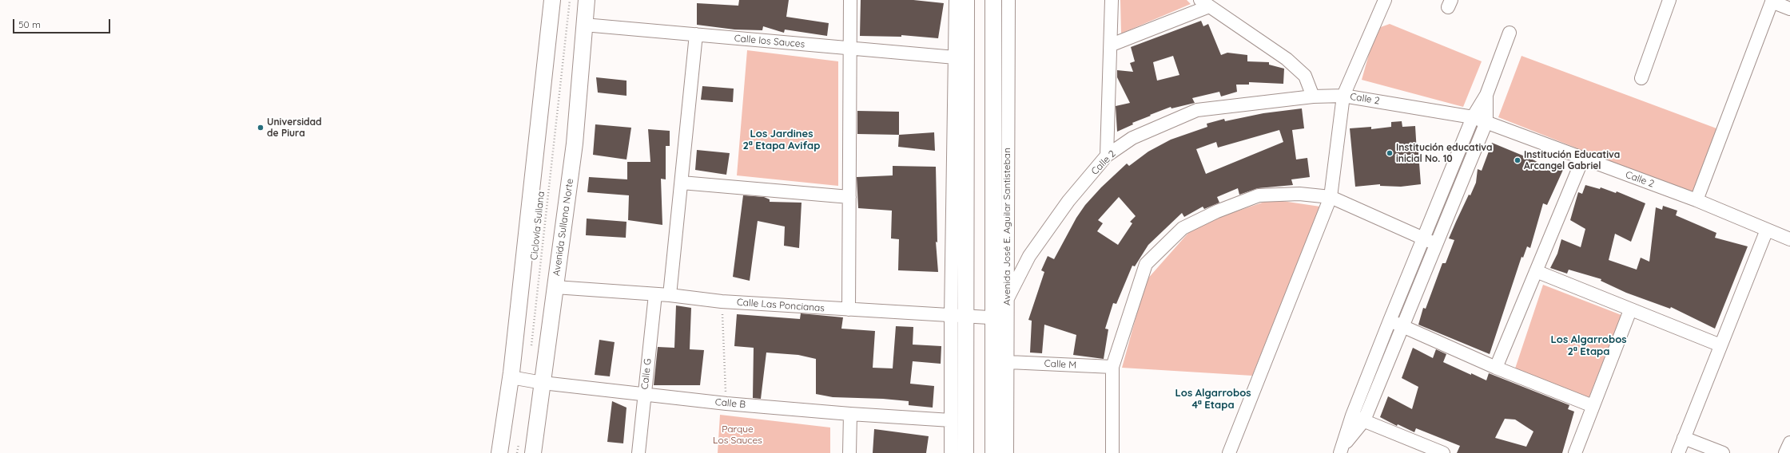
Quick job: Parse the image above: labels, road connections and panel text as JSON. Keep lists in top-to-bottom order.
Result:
{
  "streets": {
    "main road": ["Avenida José E. Aguilar Santisteban", "Avenida Sullana Norte"],
    "street": [
      "Calle los Sauces",
      "Calle 2",
      "Calle Las Poncianas",
      "Calle M",
      "Calle G",
      "Calle B"
    ],
    "path": ["Ciclovía Sullana"]
  },
  "crossings": [
    ["Calle los Sauces", "Avenida Sullana Norte"],
    ["Calle 2", "Avenida José E. Aguilar Santisteban"],
    ["Avenida José E. Aguilar Santisteban", "Calle Las Poncianas"],
    ["Avenida José E. Aguilar Santisteban", "Calle M"],
    ["Avenida Sullana Norte", "Calle Las Poncianas"],
    ["Avenida Sullana Norte", "Calle B"],
    ["Calle Las Poncianas", "Calle G"],
    ["Calle G", "Calle B"]
  ],
  "districts": ["Los Jardines 2ª Etapa Avifap", "Los Algarrobos 2ª Etapa", "Los Algarrobos 4ª Etapa"],
  "parks": ["Parque Los Sauces"],
  "places": ["Universidad de Piura", "Institución educativa inicial No. 10", "Institución Educativa Arcangel Gabriel"],
  "scale_bar": "50 m"
}
